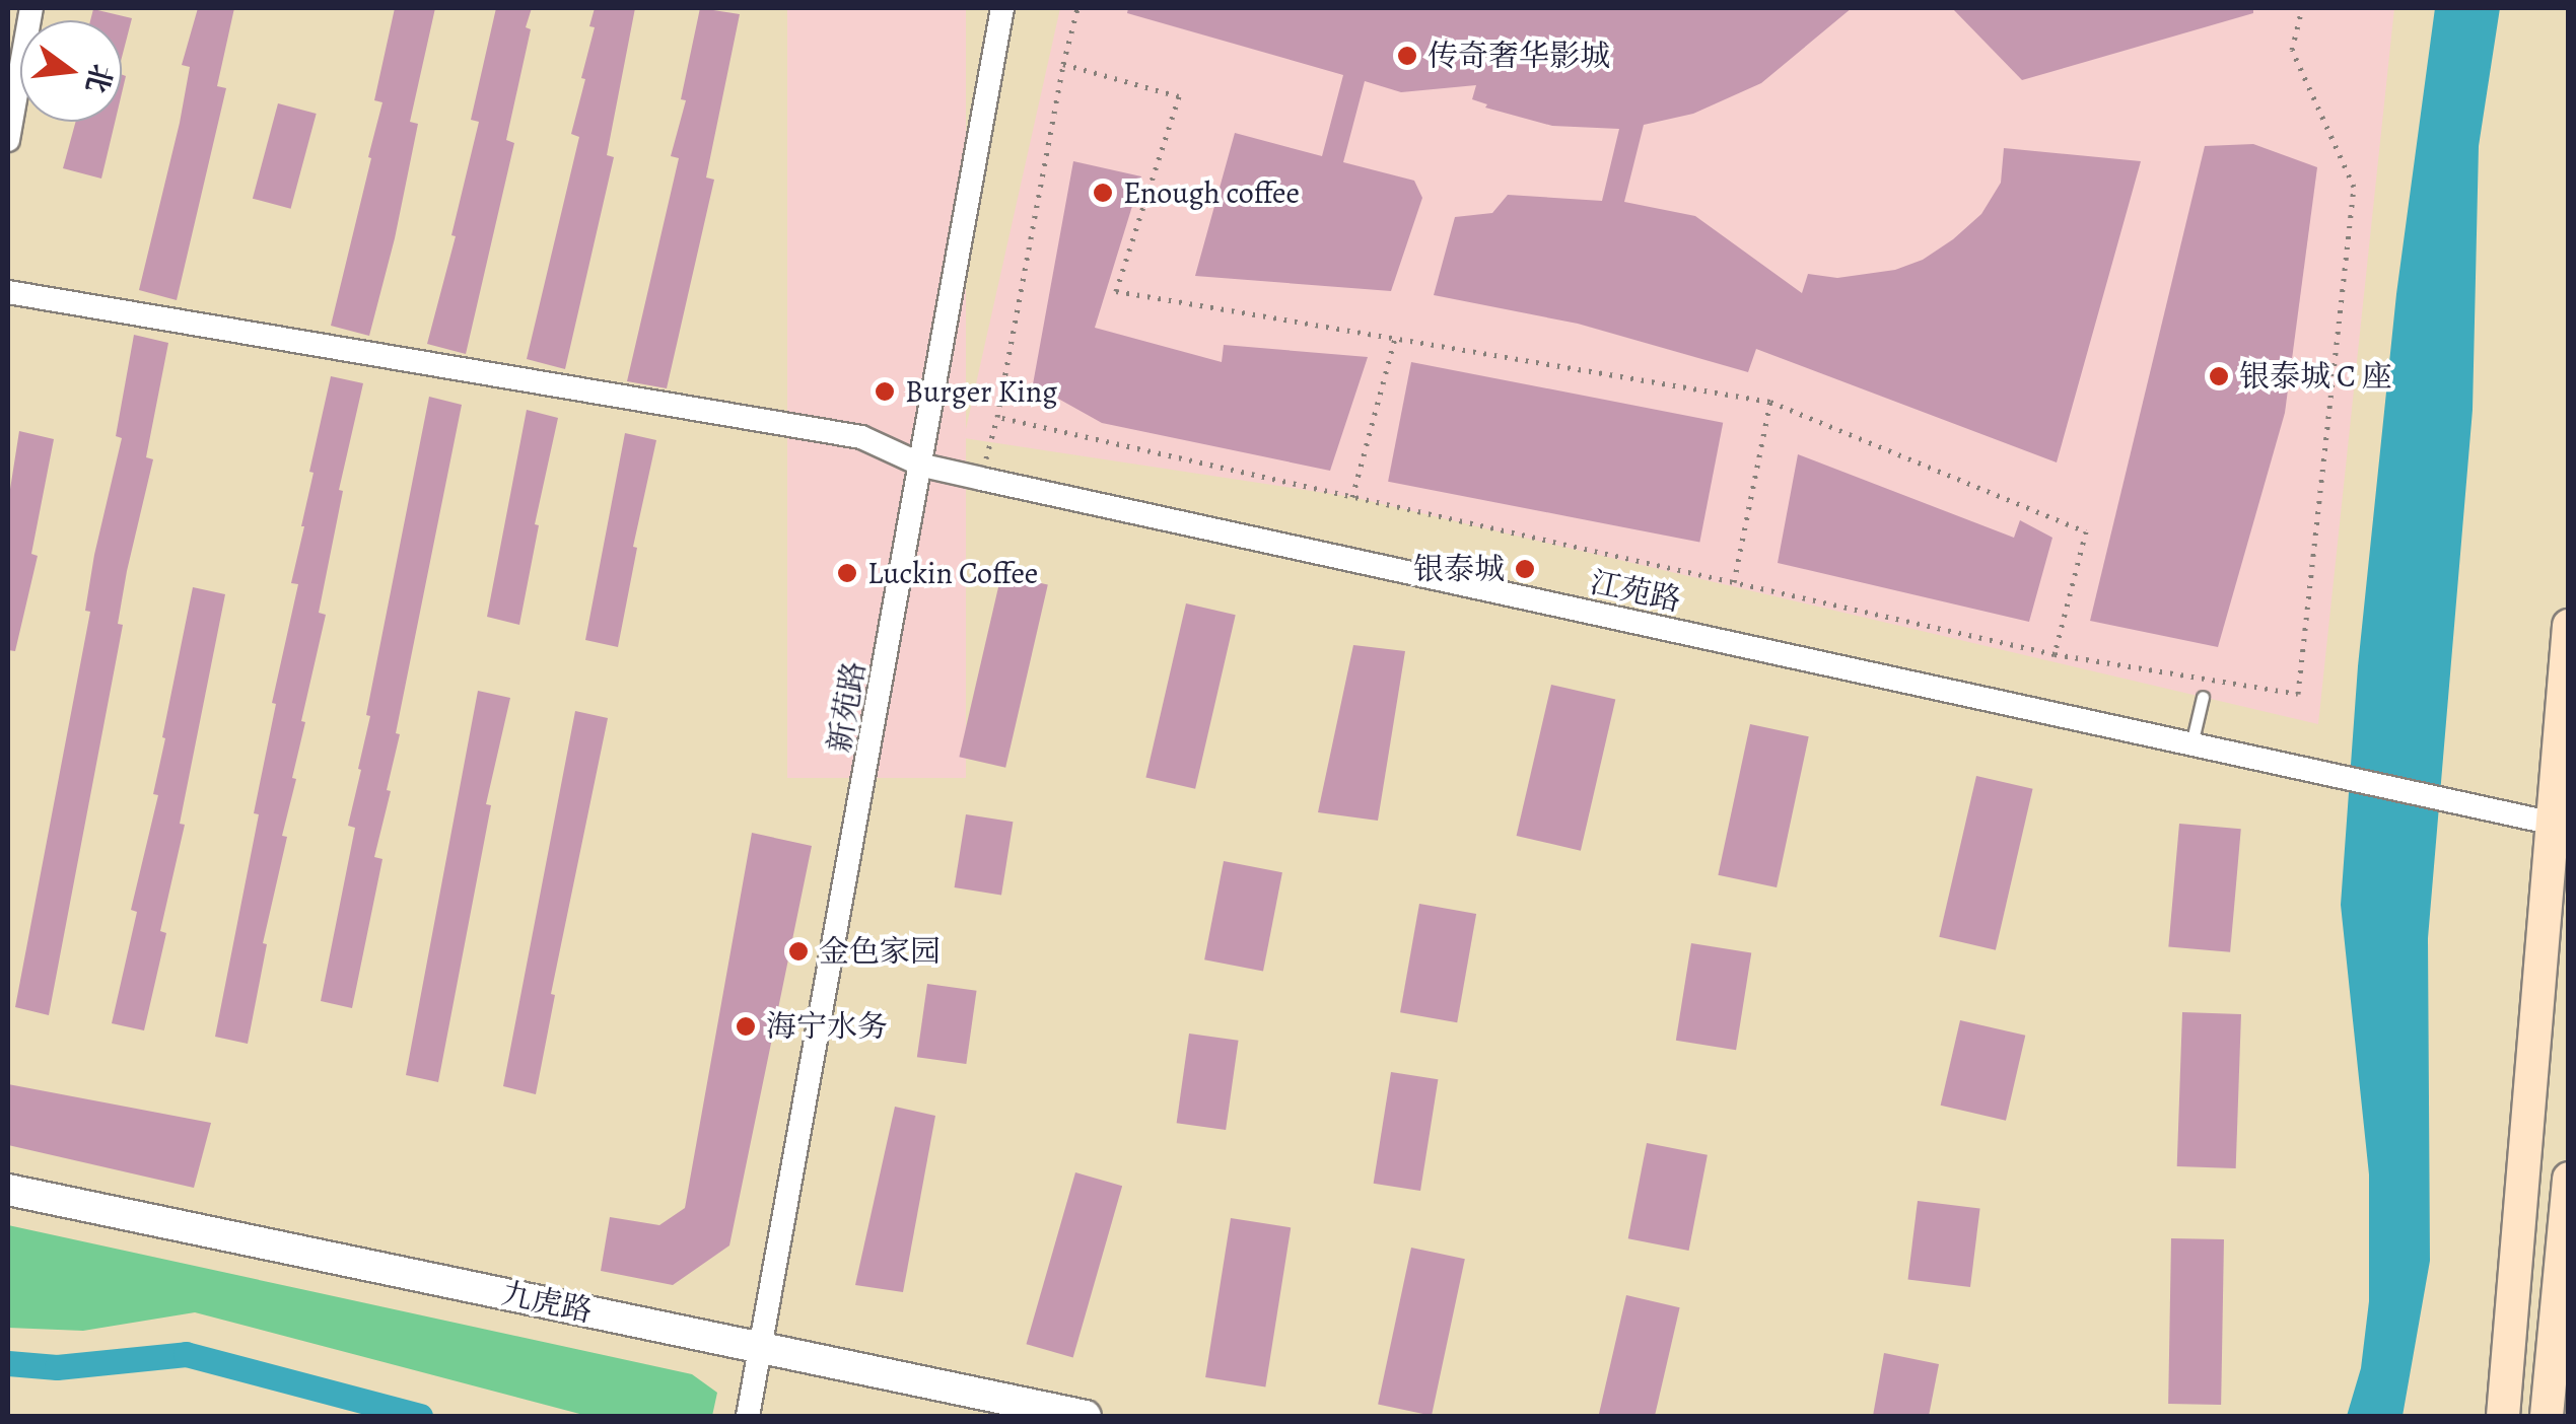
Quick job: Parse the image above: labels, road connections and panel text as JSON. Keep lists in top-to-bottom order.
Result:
{
  "streets": {
    "street": ["江苑路", "新苑路", "九虎路"]
  },
  "crossings": [
    ["江苑路", "新苑路"],
    ["新苑路", "九虎路"]
  ],
  "places": [
    "传奇奢华影城",
    "Enough coffee",
    "银泰城 C 座",
    "Burger King",
    "银泰城",
    "Luckin Coffee",
    "金色家园",
    "海宁水务"
  ],
  "north": "right"
}
